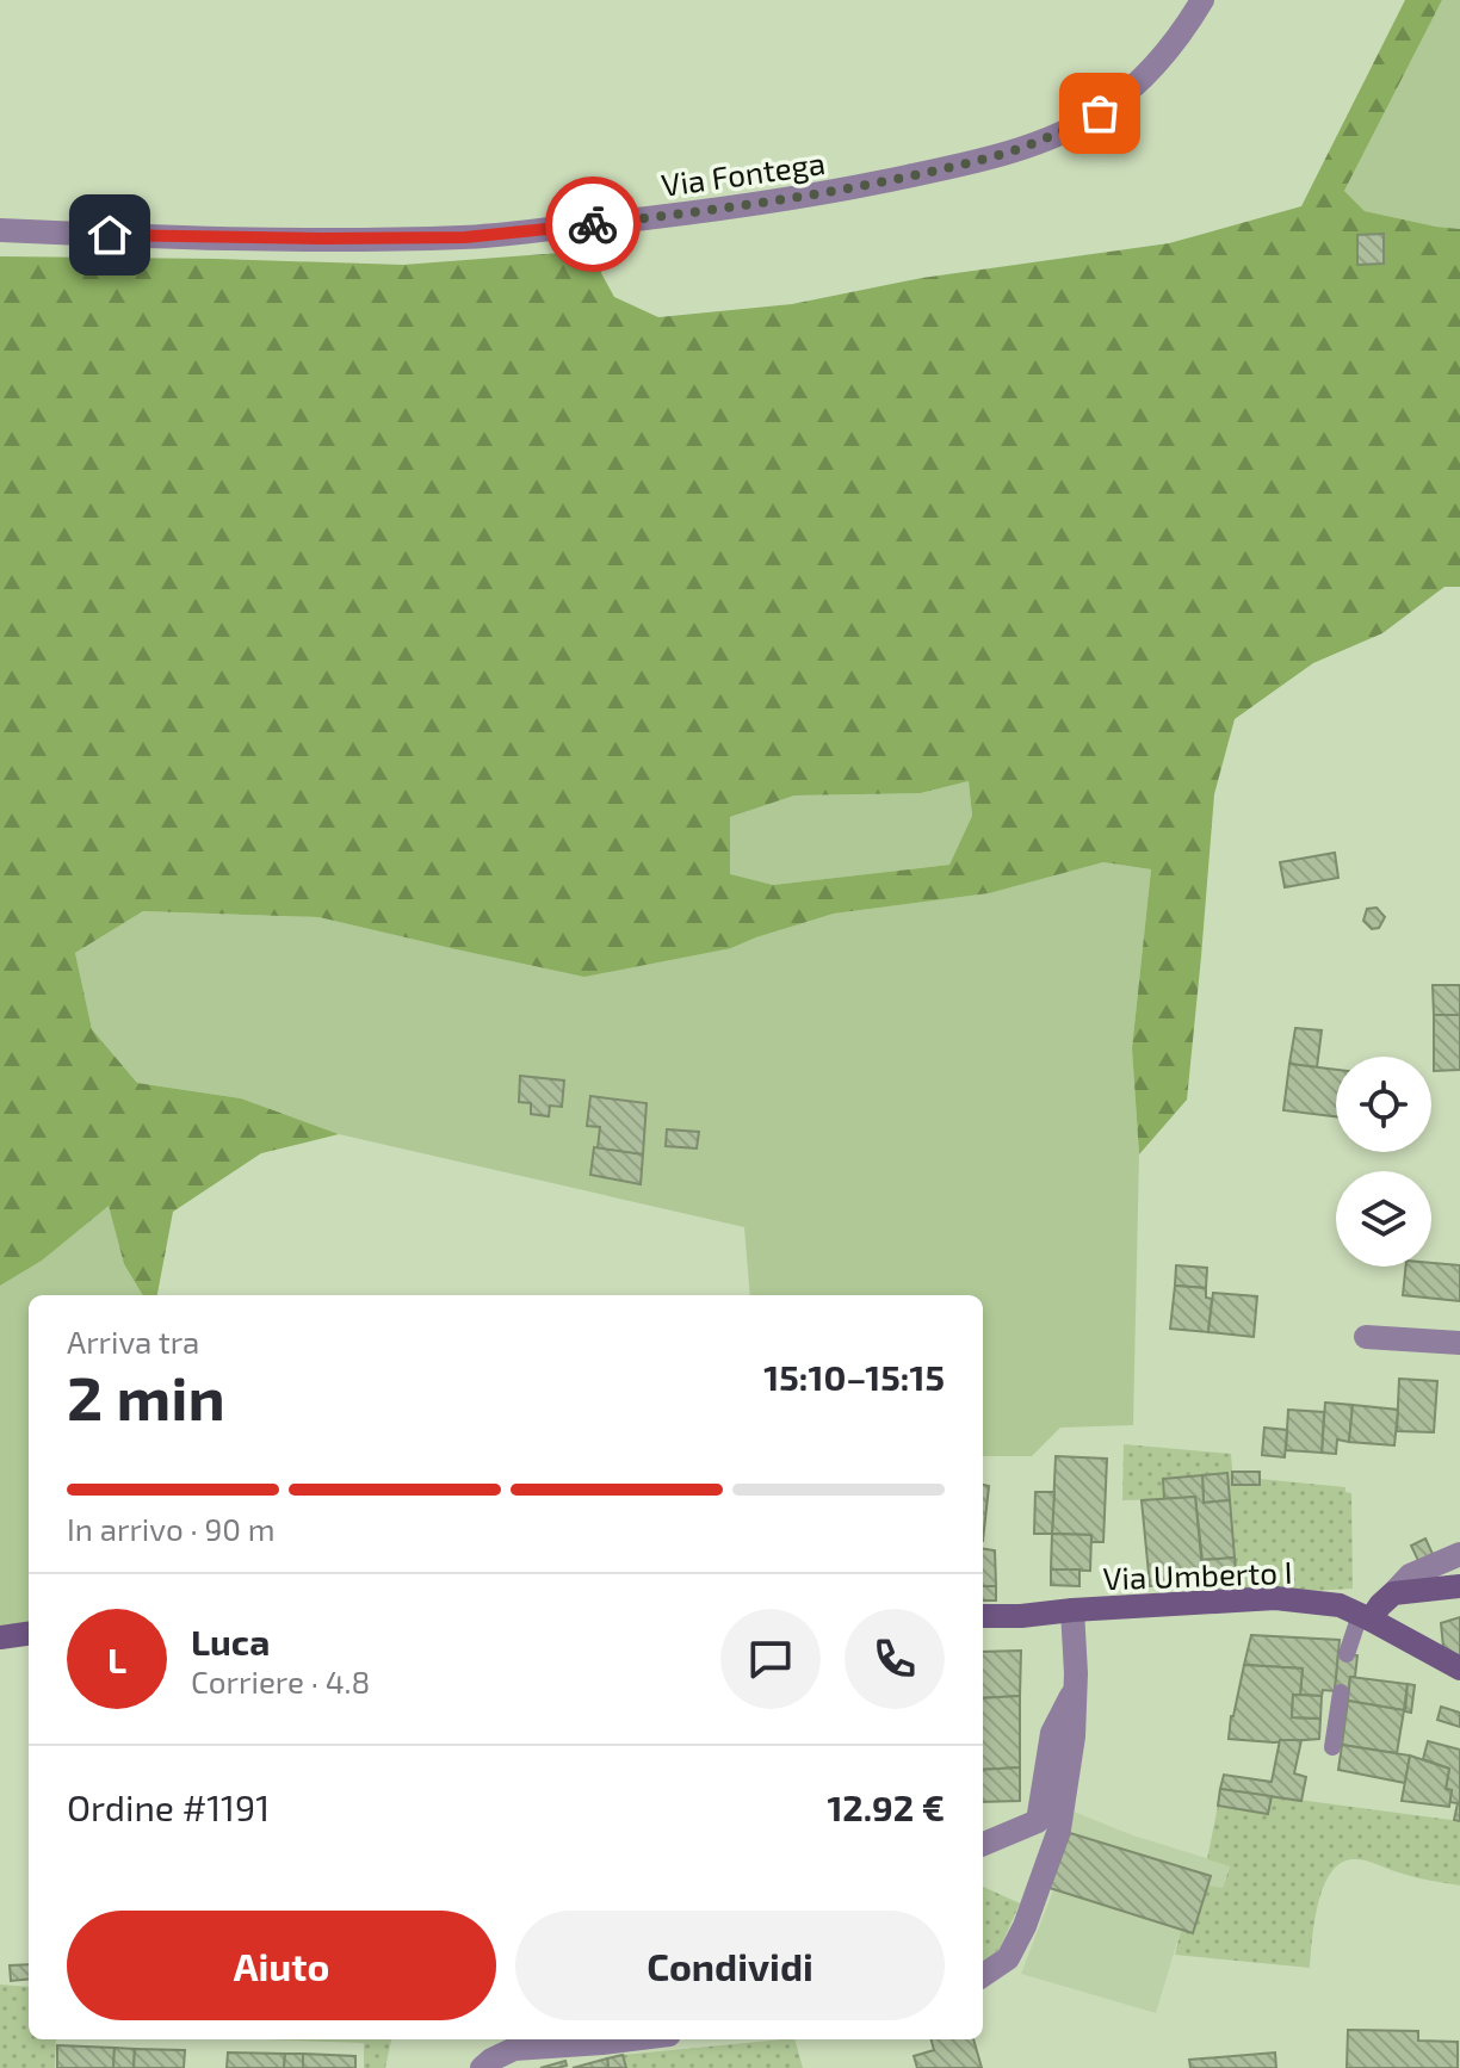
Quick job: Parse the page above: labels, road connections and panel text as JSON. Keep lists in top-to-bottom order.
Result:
{
  "streets": {
    "main road": ["Via Umberto I"],
    "street": ["Via Fontega"]
  },
  "page": {
    "heading": ["2 min", "Arriva tra", "15:10–15:15"],
    "panel": [
      "Luca",
      "Corriere · 4.8",
      "Ordine #1191",
      "12.92 €"
    ],
    "bar": "In arrivo · 90 m",
    "round": "L",
    "buttons": ["Aiuto", "Condividi"]
  }
}
